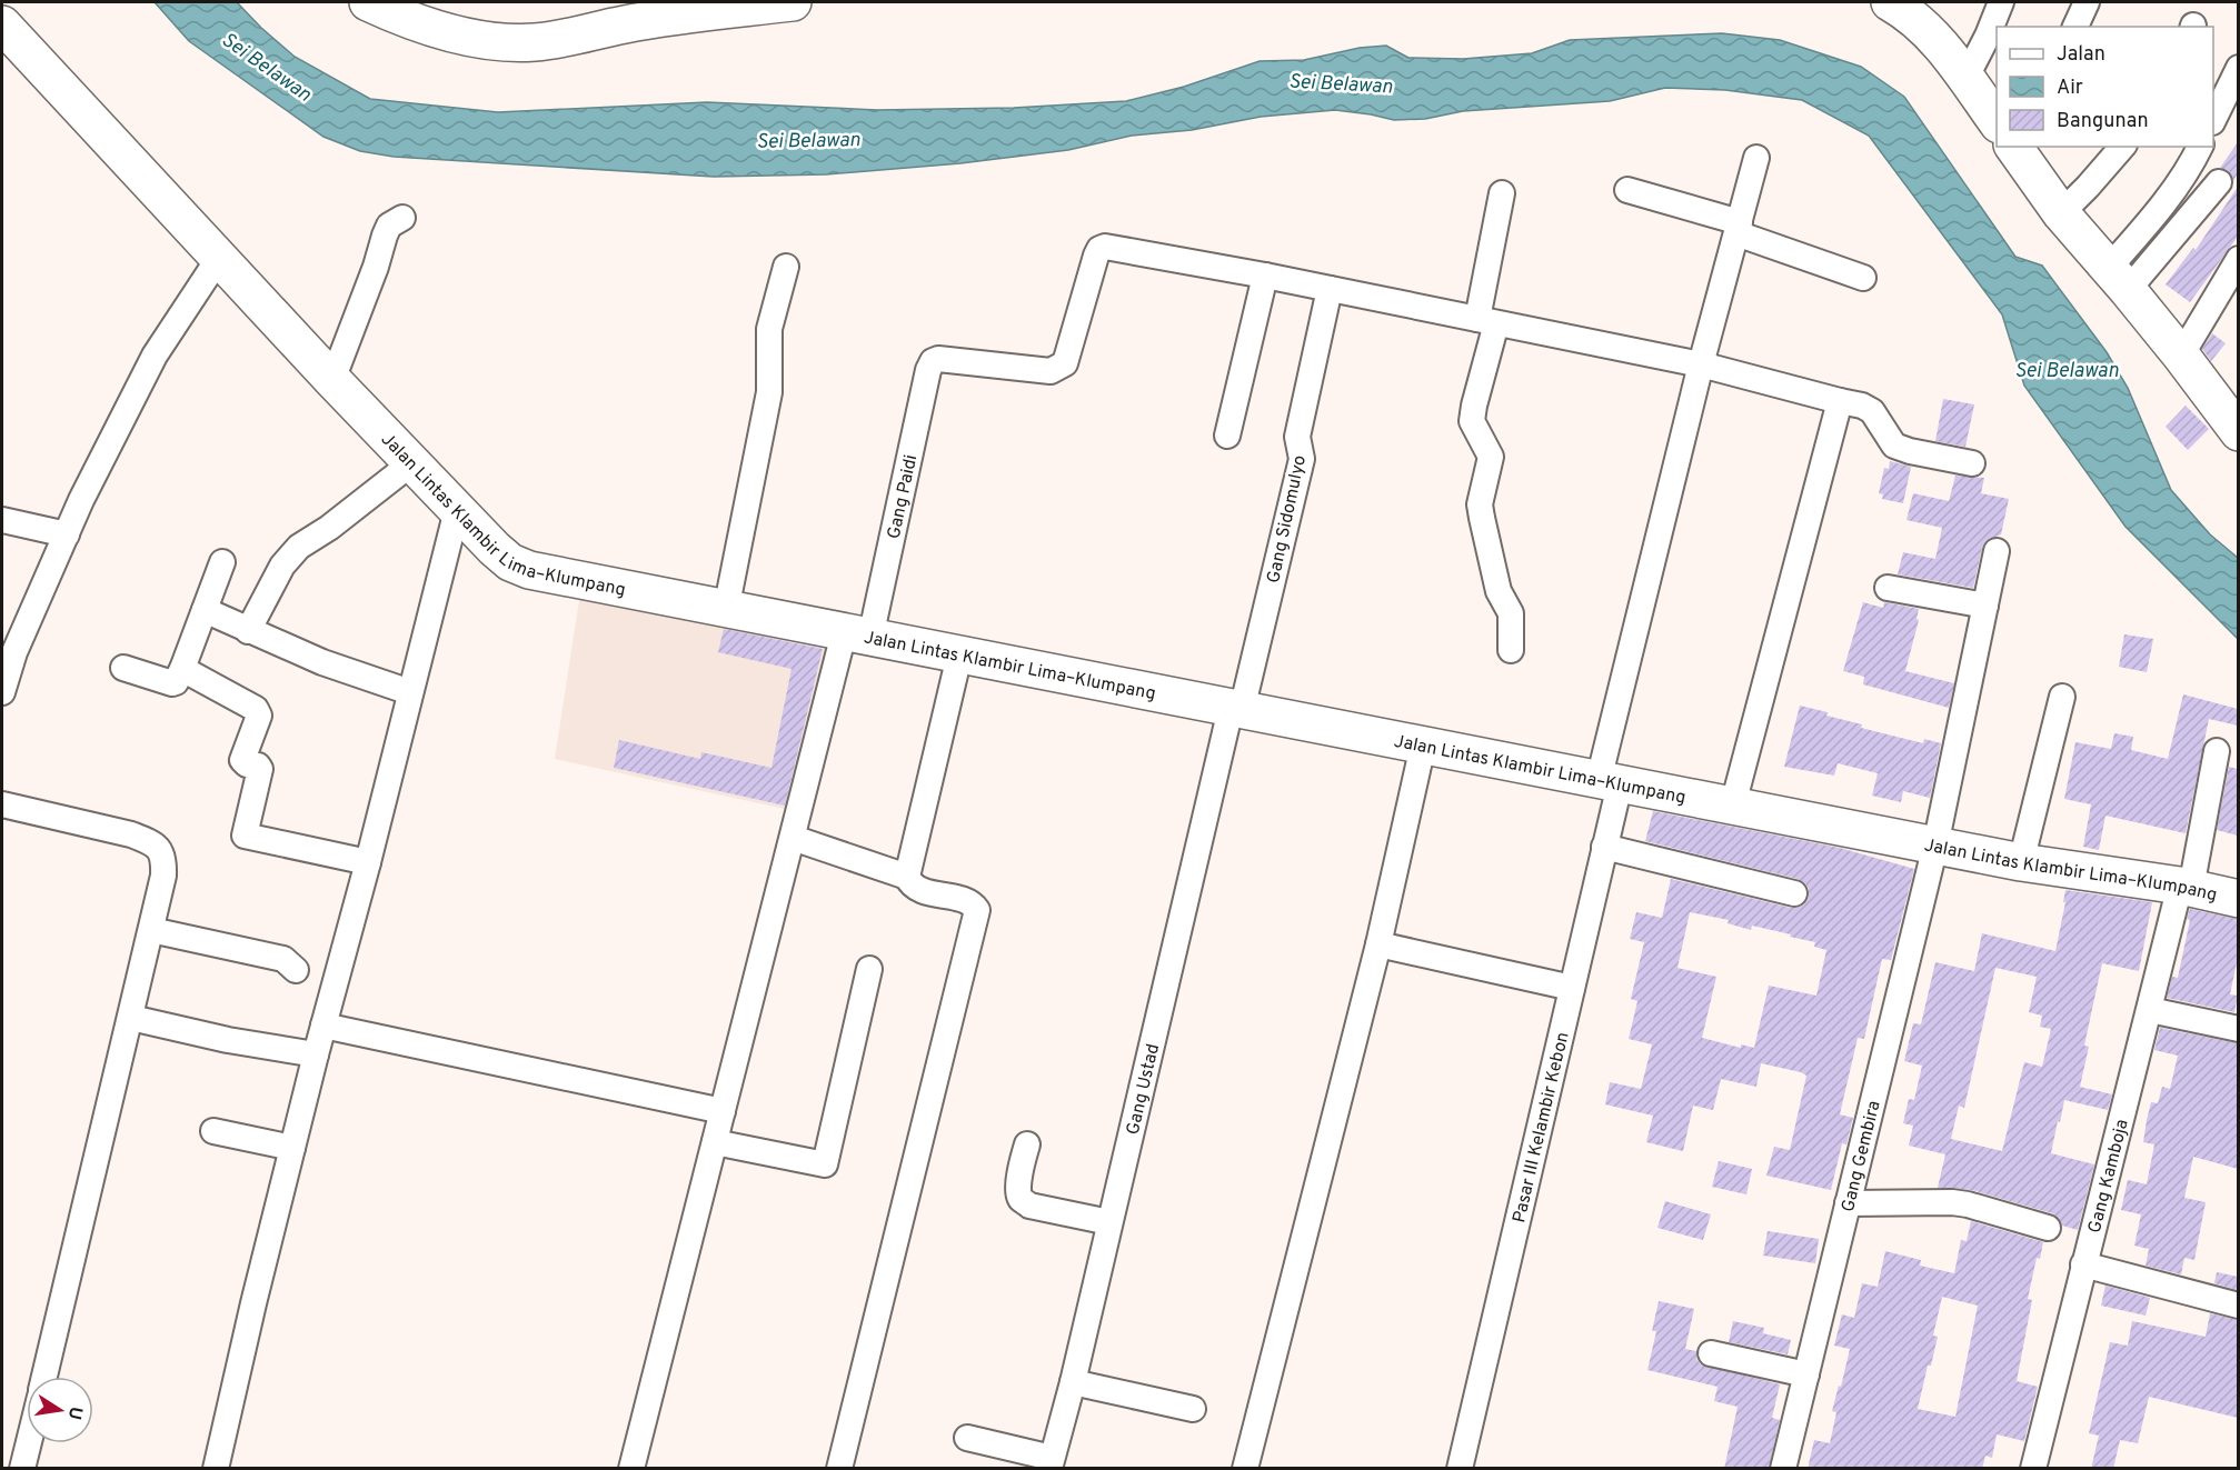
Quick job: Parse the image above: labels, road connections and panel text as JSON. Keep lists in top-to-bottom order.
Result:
{
  "streets": {
    "main road": ["Jalan Lintas Klambir Lima–Klumpang"],
    "street": [
      "Gang Paidi",
      "Gang Sidomulyo",
      "Gang Ustad",
      "Pasar III Kelambir Kebon",
      "Gang Gembira",
      "Gang Kamboja"
    ]
  },
  "crossings": [
    ["Gang Paidi", "Jalan Lintas Klambir Lima–Klumpang"],
    ["Jalan Lintas Klambir Lima–Klumpang", "Gang Sidomulyo"],
    ["Jalan Lintas Klambir Lima–Klumpang", "Gang Ustad"],
    ["Jalan Lintas Klambir Lima–Klumpang", "Pasar III Kelambir Kebon"],
    ["Jalan Lintas Klambir Lima–Klumpang", "Gang Gembira"],
    ["Jalan Lintas Klambir Lima–Klumpang", "Gang Kamboja"],
    ["Gang Sidomulyo", "Gang Ustad"]
  ],
  "water": ["Sei Belawan"],
  "legend": ["Jalan", "Air", "Bangunan"],
  "north": "right"
}
